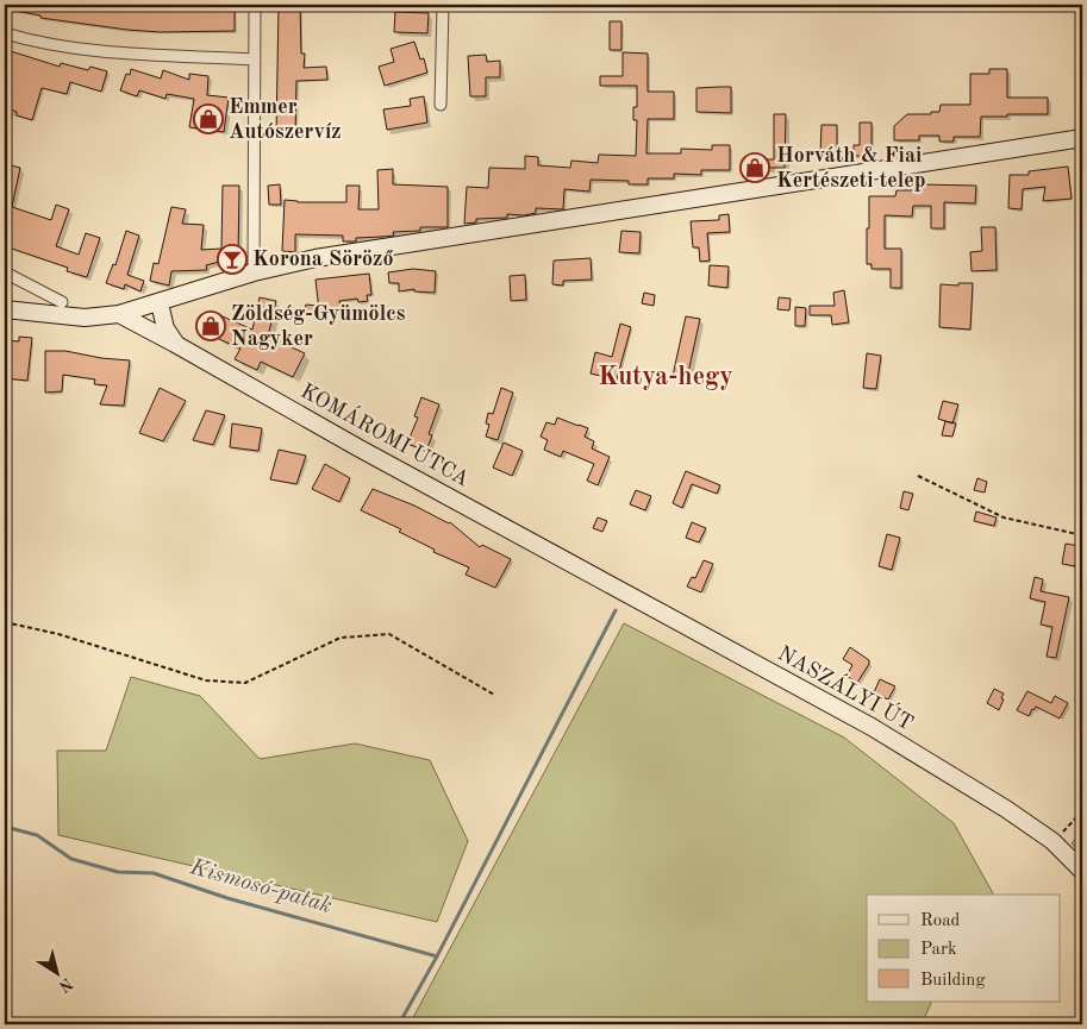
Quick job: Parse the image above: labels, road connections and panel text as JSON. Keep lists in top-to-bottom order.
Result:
{
  "streets": {
    "main road": ["KOMÁROMI UTCA", "NASZÁLYI ÚT"]
  },
  "crossings": [
    ["KOMÁROMI UTCA", "NASZÁLYI ÚT"]
  ],
  "districts": ["Kutya-hegy"],
  "water": ["Kismosó-patak"],
  "places": {
    "shop": ["Emmer Autószervíz", "Horváth & Fiai Kertészeti telep", "Zöldség-Gyümölcs Nagyker"],
    "bar": ["Korona Söröző"]
  },
  "legend": ["Road", "Park", "Building"],
  "north": "bottom right"
}
